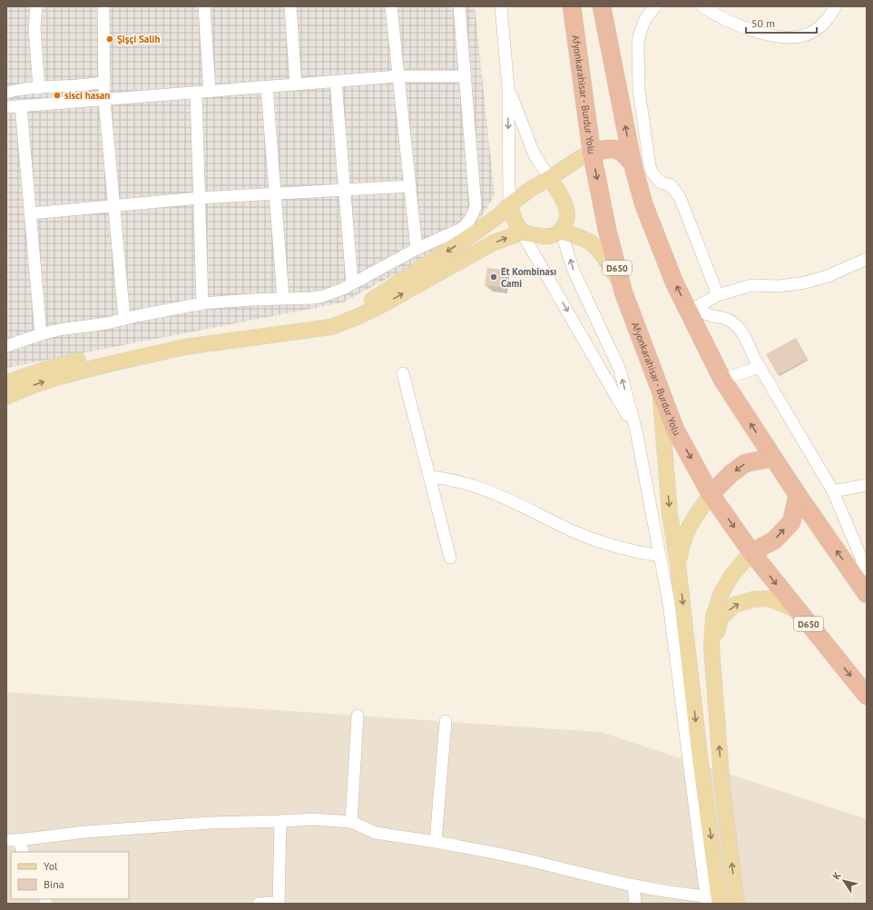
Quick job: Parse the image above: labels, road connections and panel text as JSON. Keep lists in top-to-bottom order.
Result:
{
  "streets": {
    "highway": ["Afyonkarahisar - Burdur Yolu", "D650"]
  },
  "places": ["Şişçi Salih", "sisci hasan", "Et Kombinası Cami"],
  "legend": ["Yol", "Bina"],
  "scale_bar": "50 m",
  "north": "top left"
}
